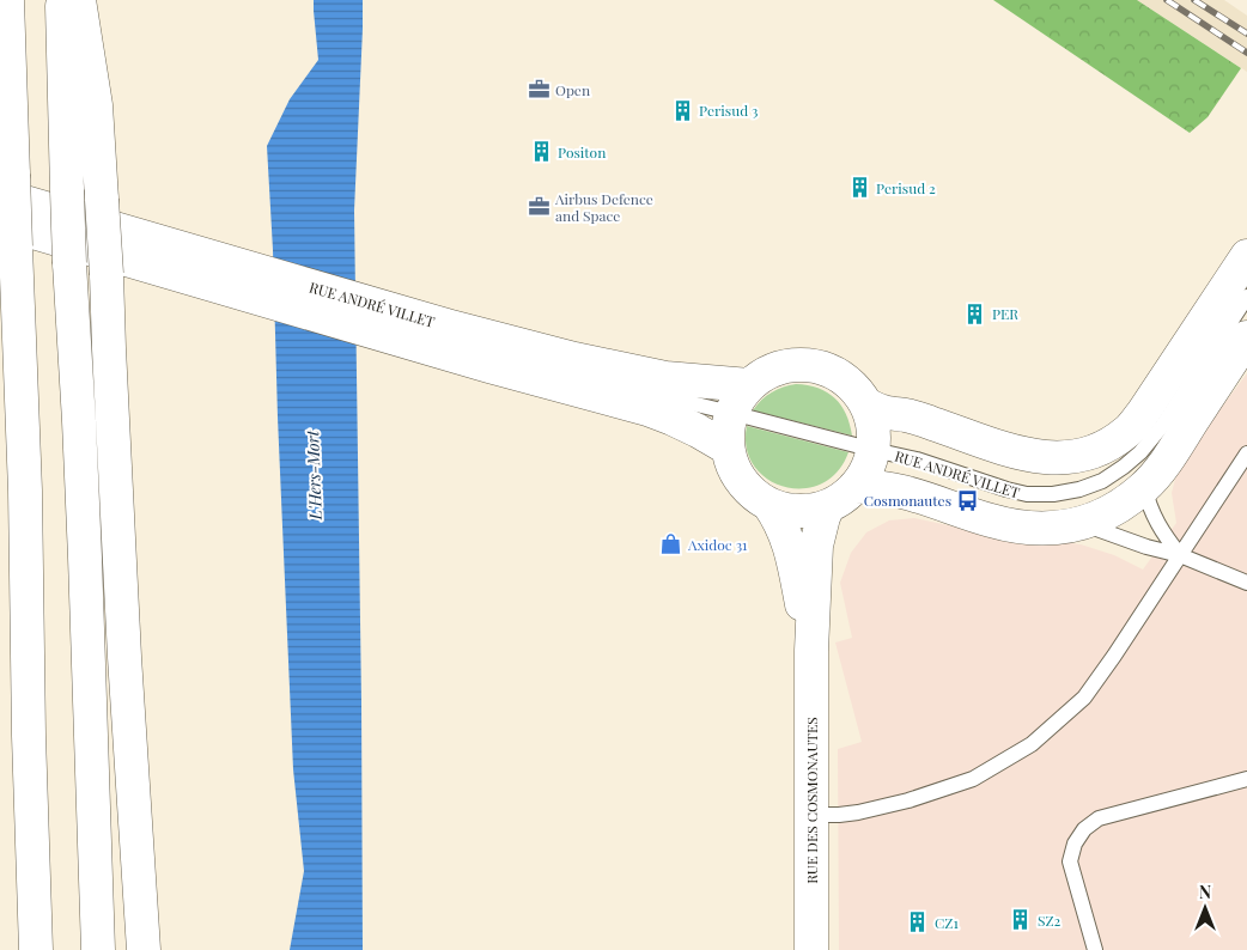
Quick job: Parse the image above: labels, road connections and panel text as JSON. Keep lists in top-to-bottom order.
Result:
{
  "streets": {
    "main road": ["RUE ANDRÉ VILLET", "RUE DES COSMONAUTES"]
  },
  "water": ["L'Hers-Mort"],
  "places": {
    "office": ["Open", "Airbus Defence and Space"],
    "building": [
      "Perisud 3",
      "Positon",
      "Perisud 2",
      "PER",
      "SZ2",
      "CZ1"
    ],
    "bus stop": ["Cosmonautes"],
    "shop": ["Axidoc 31"]
  },
  "north": "top"
}
